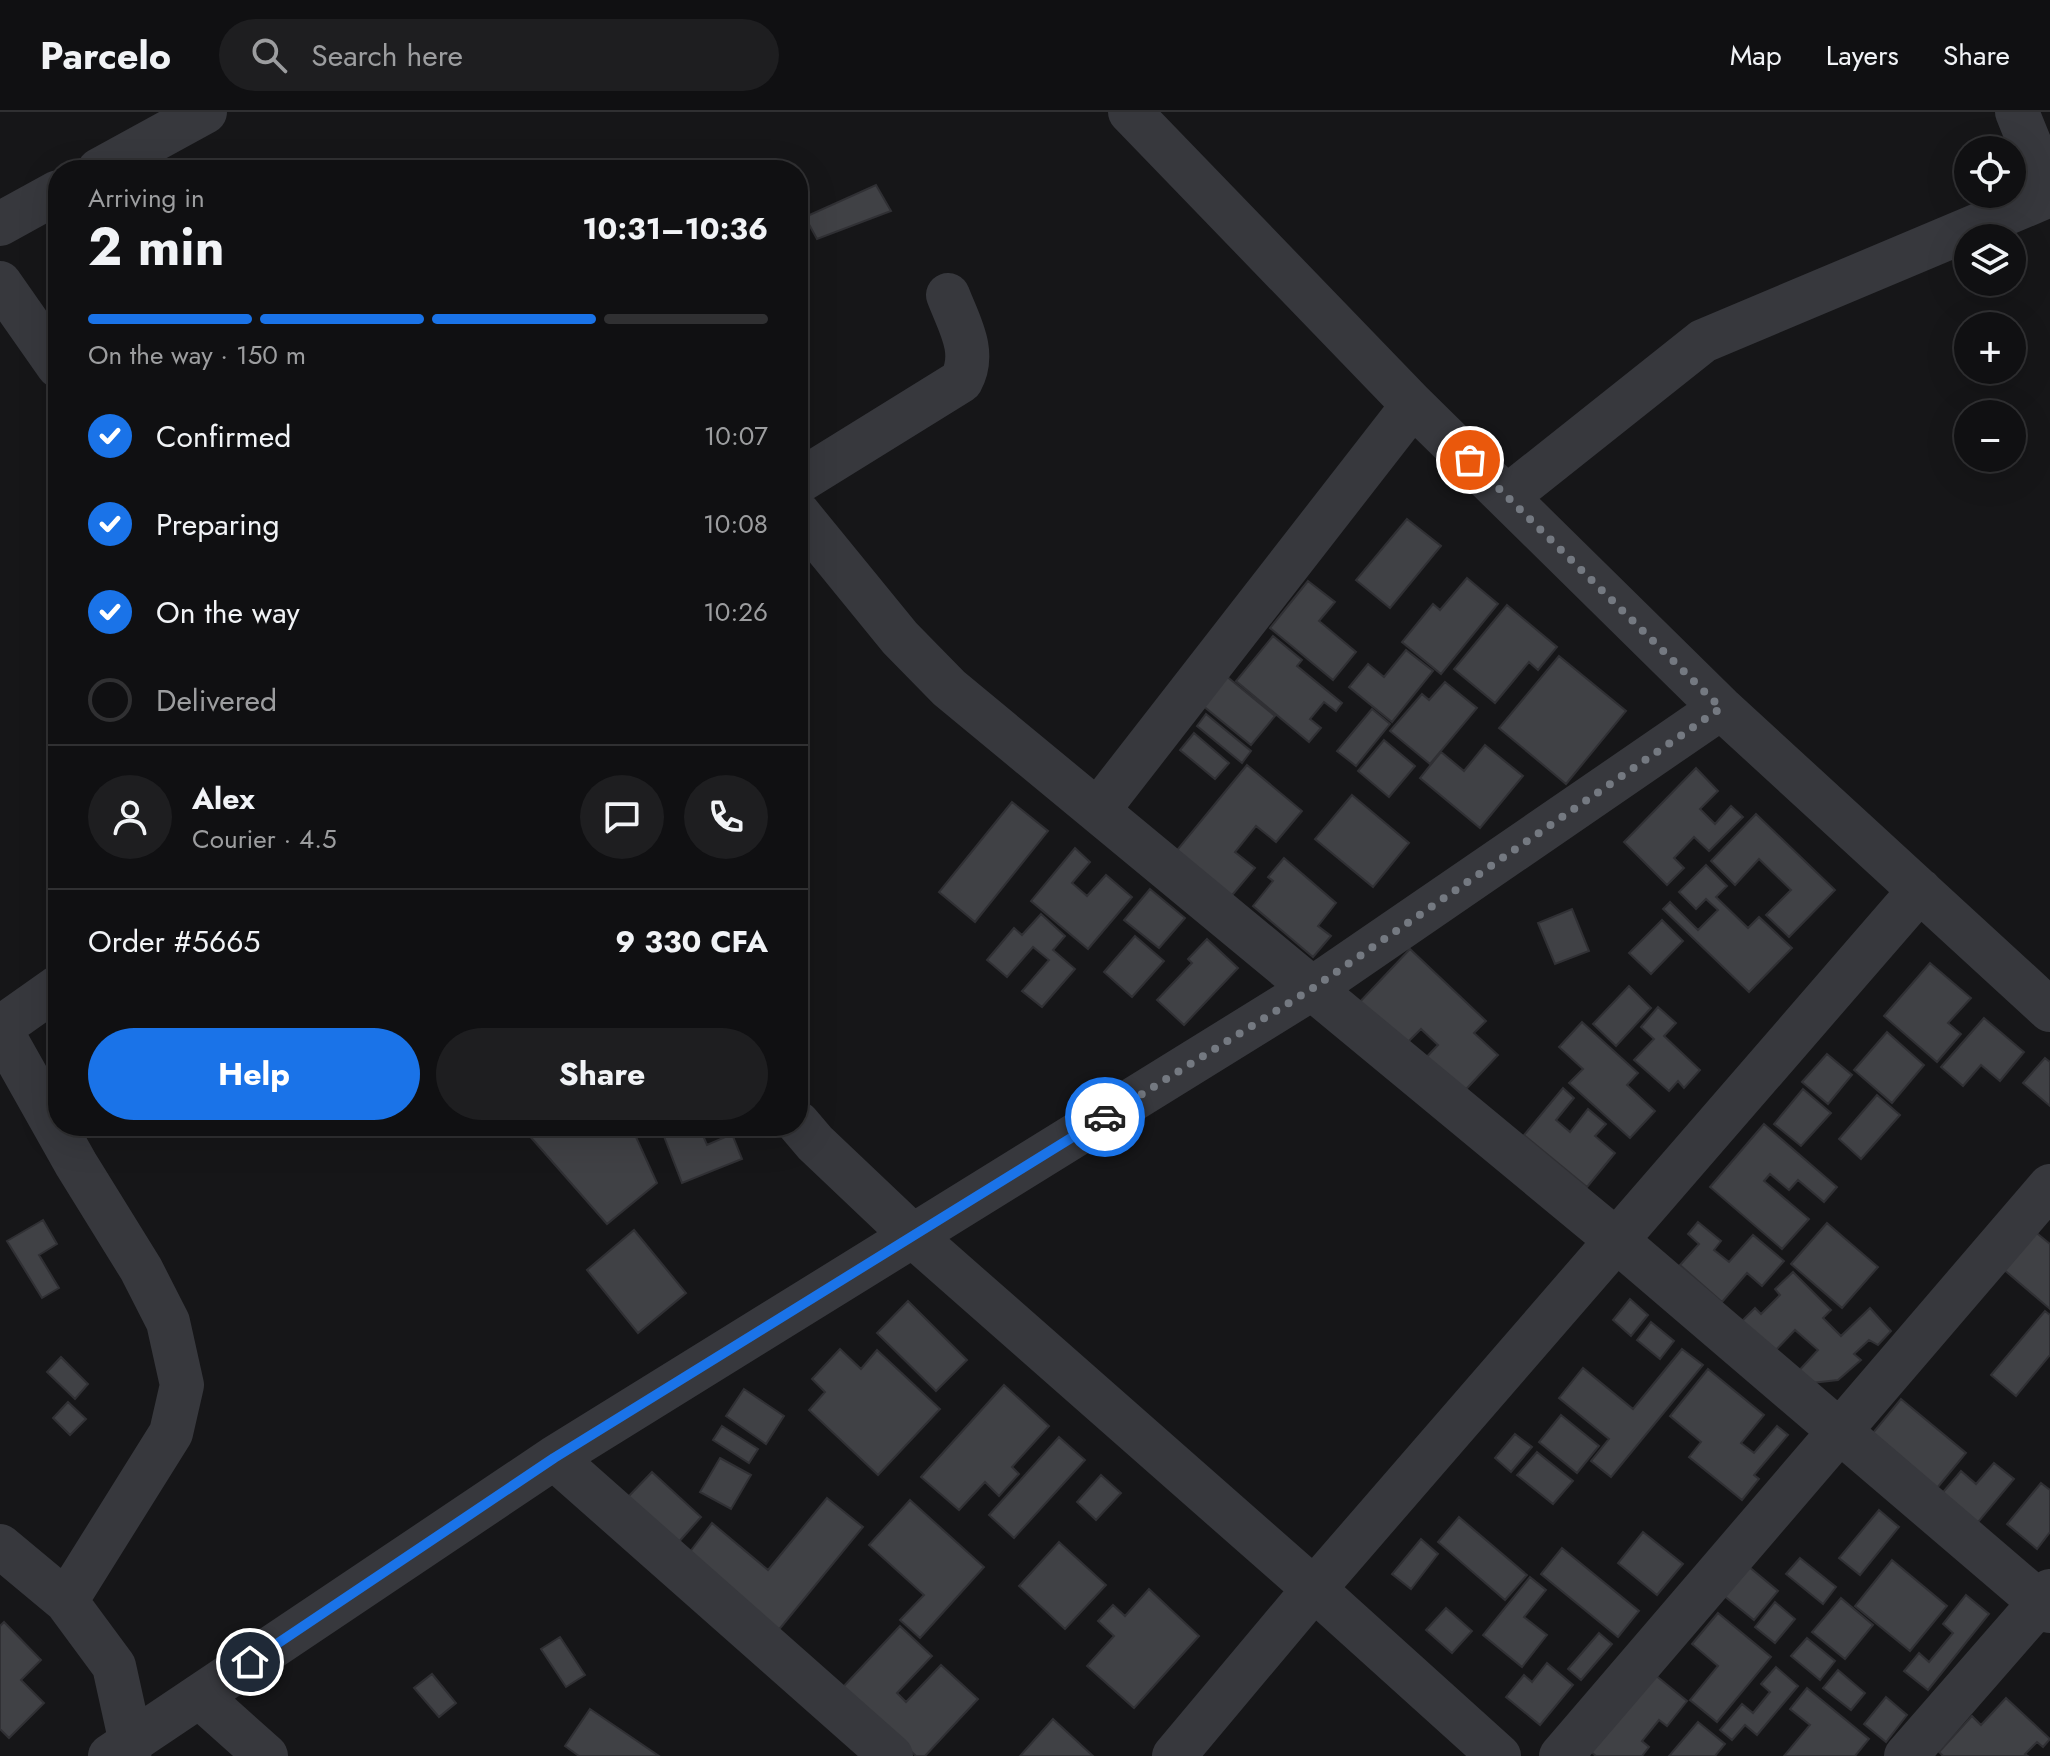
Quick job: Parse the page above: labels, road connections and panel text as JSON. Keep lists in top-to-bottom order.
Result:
{
  "page": {
    "header": "Parcelo",
    "search": "Search here",
    "nav": ["Map", "Layers", "Share"],
    "map_buttons": ["+", "−"],
    "heading": ["2 min", "Arriving in", "10:31–10:36"],
    "panel": [
      "Alex",
      "Courier · 4.5",
      "Order #5665",
      "9 330 CFA"
    ],
    "bar": "On the way · 150 m",
    "list": [
      ["Confirmed", "10:07"],
      ["Preparing", "10:08"],
      ["On the way", "10:26"],
      "Delivered"
    ],
    "buttons": ["Help", "Share"]
  }
}
